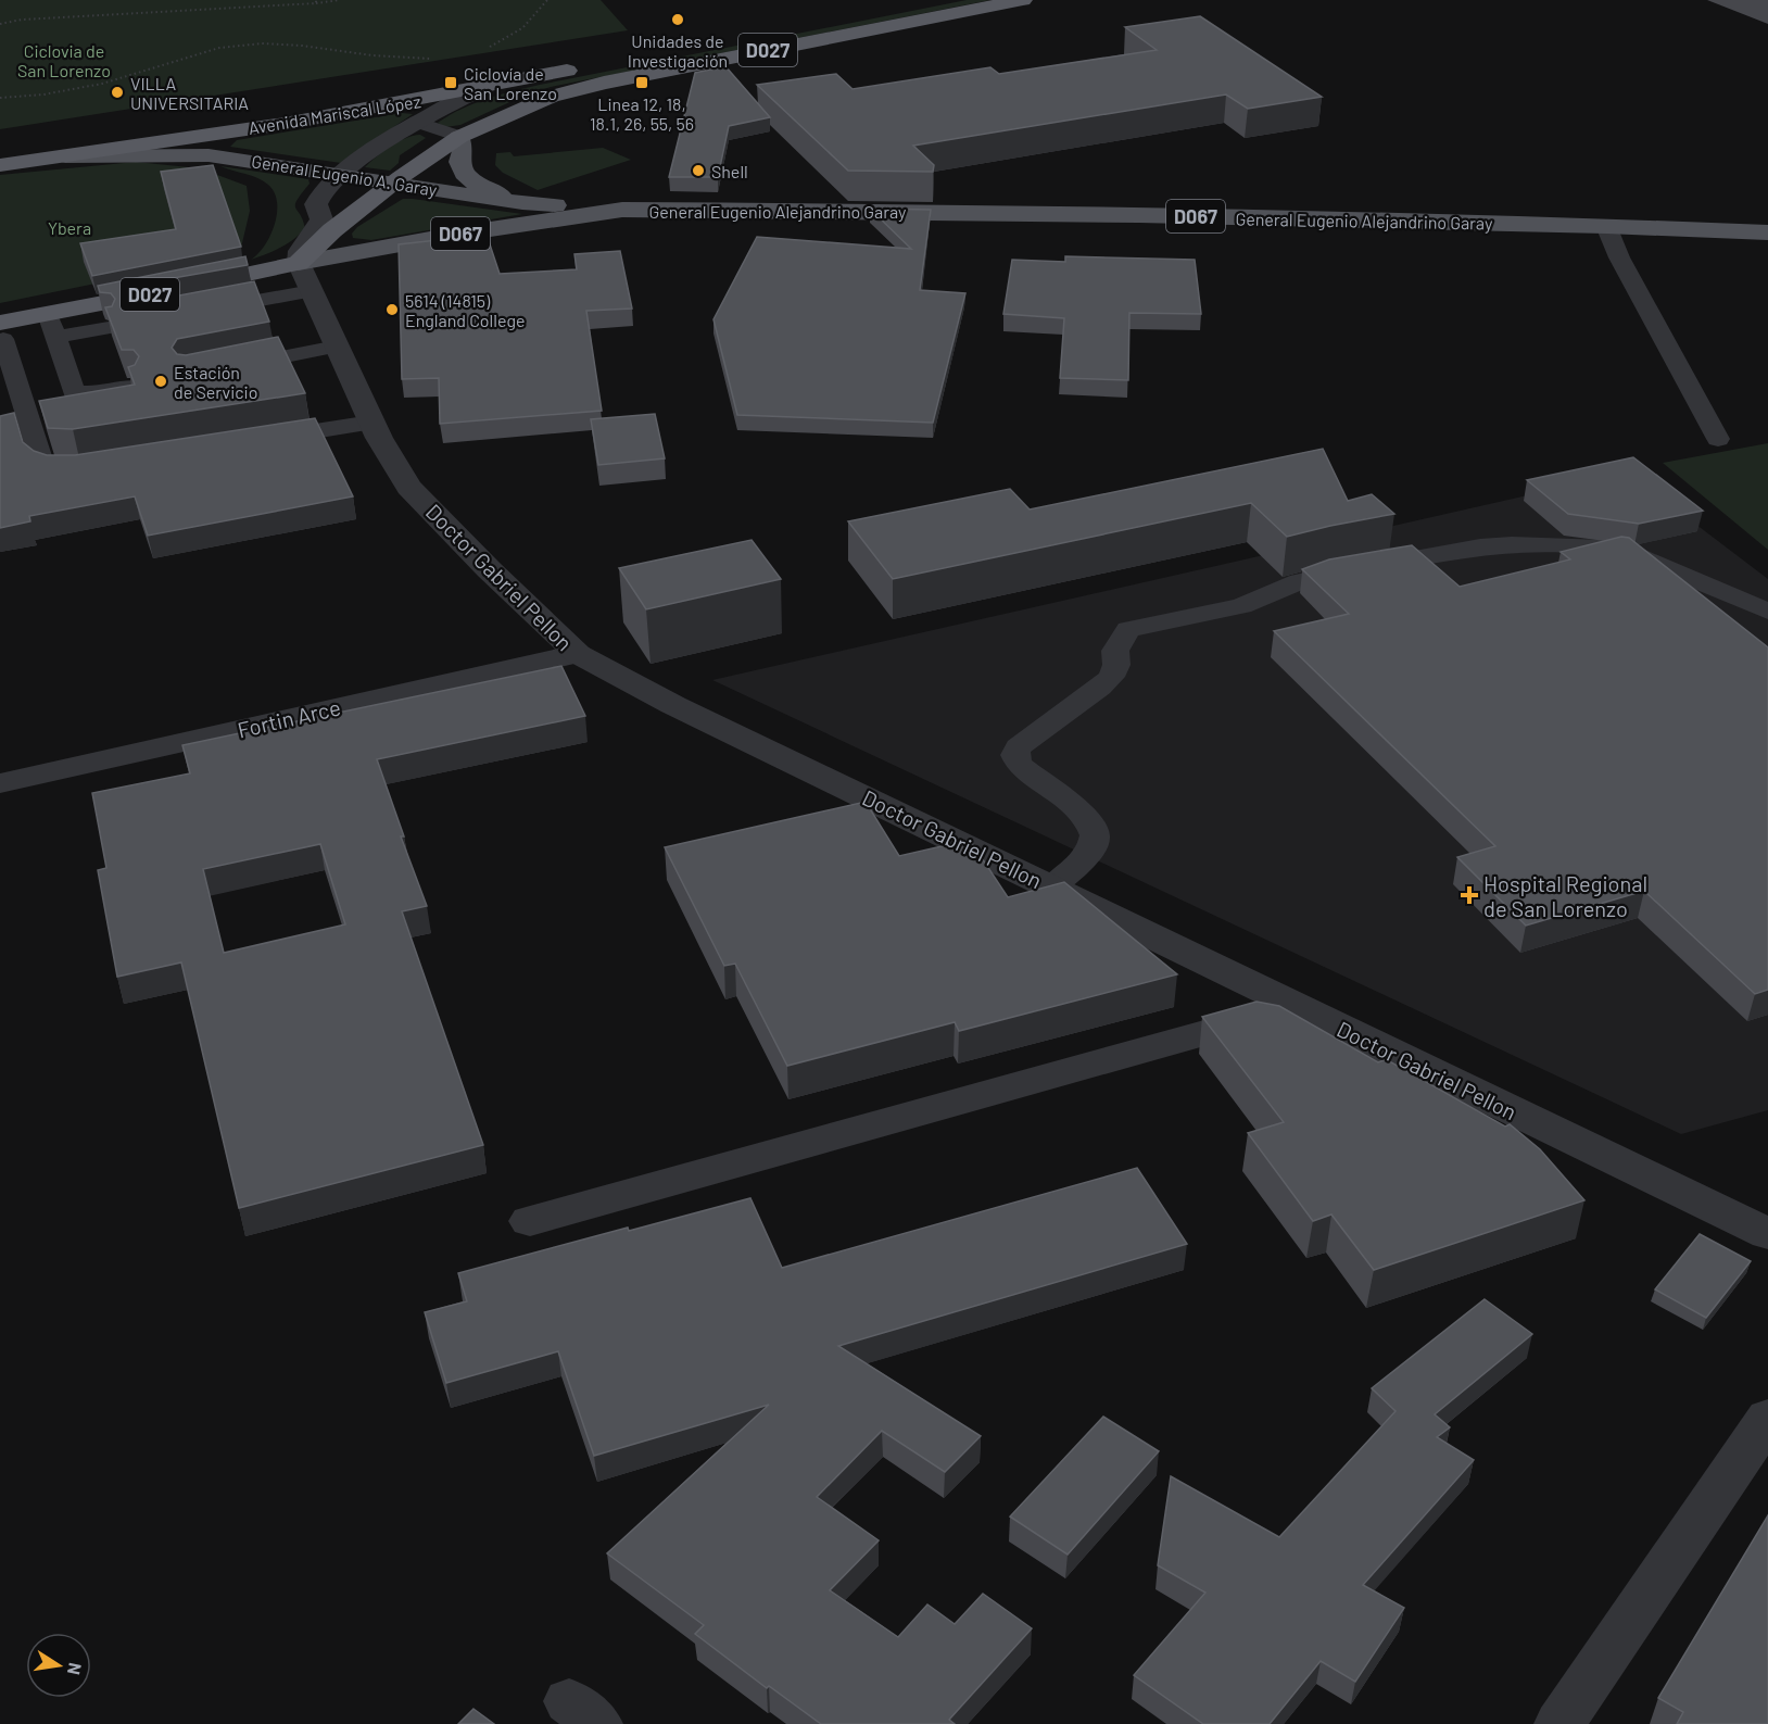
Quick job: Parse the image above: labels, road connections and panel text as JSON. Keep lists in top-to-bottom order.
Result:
{
  "streets": {
    "highway": ["D027", "Avenida Mariscal López"],
    "main road": ["General Eugenio A. Garay", "General Eugenio Alejandrino Garay", "D067"],
    "street": ["Doctor Gabriel Pellon", "Fortin Arce"]
  },
  "crossings": [
    ["D027", "General Eugenio A. Garay"],
    ["D027", "General Eugenio Alejandrino Garay"],
    ["D027", "Doctor Gabriel Pellon"],
    ["Avenida Mariscal López", "General Eugenio A. Garay"],
    ["General Eugenio A. Garay", "General Eugenio Alejandrino Garay"],
    ["General Eugenio Alejandrino Garay", "Doctor Gabriel Pellon"],
    ["Doctor Gabriel Pellon", "Fortin Arce"]
  ],
  "parks": ["Ciclovia de San Lorenzo", "Ybera"],
  "places": {
    "other": [
      "Unidades de Investigación",
      "VILLA UNIVERSITARIA",
      "Shell",
      "5614 (14815) England College",
      "Estación de Servicio"
    ],
    "transit": ["Ciclovía de San Lorenzo", "Linea 12, 18, 18.1, 26, 55, 56"],
    "health": ["Hospital Regional de San Lorenzo"]
  },
  "north": "right"
}
